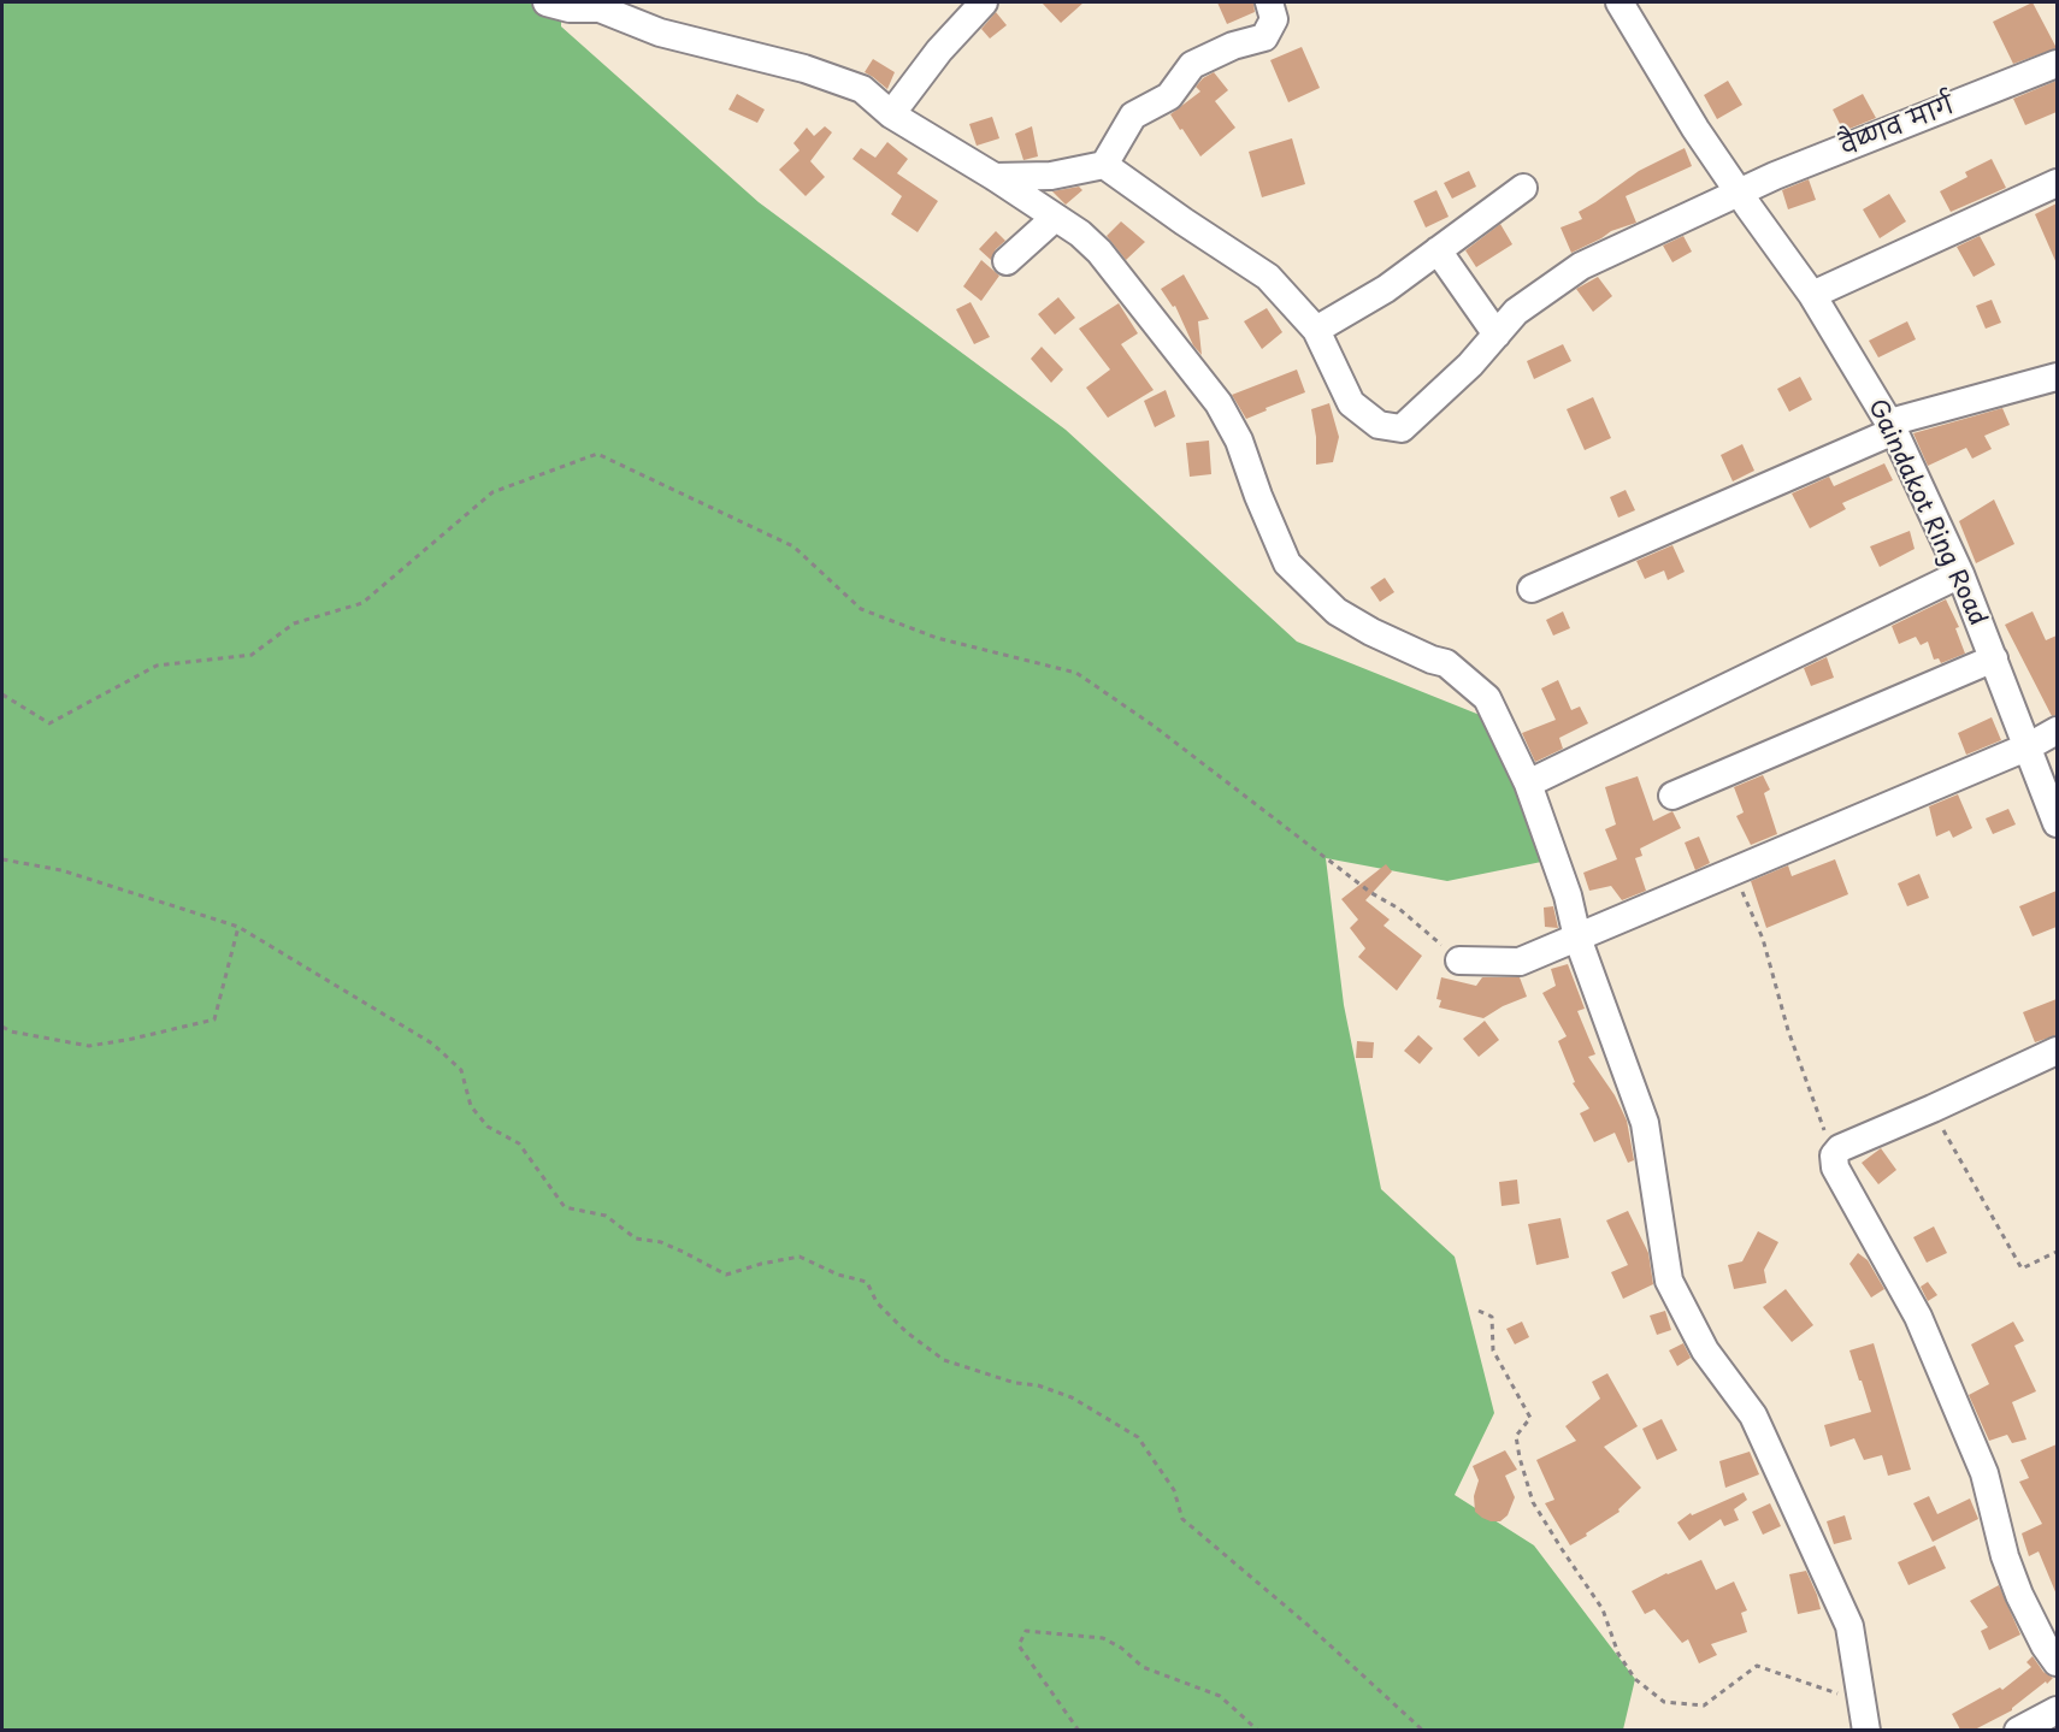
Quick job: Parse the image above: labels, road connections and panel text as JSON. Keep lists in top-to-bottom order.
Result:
{
  "streets": {
    "street": ["वैष्णव मार्ग", "Gaindakot Ring Road"]
  },
  "crossings": [
    ["वैष्णव मार्ग", "Gaindakot Ring Road"]
  ]
}
